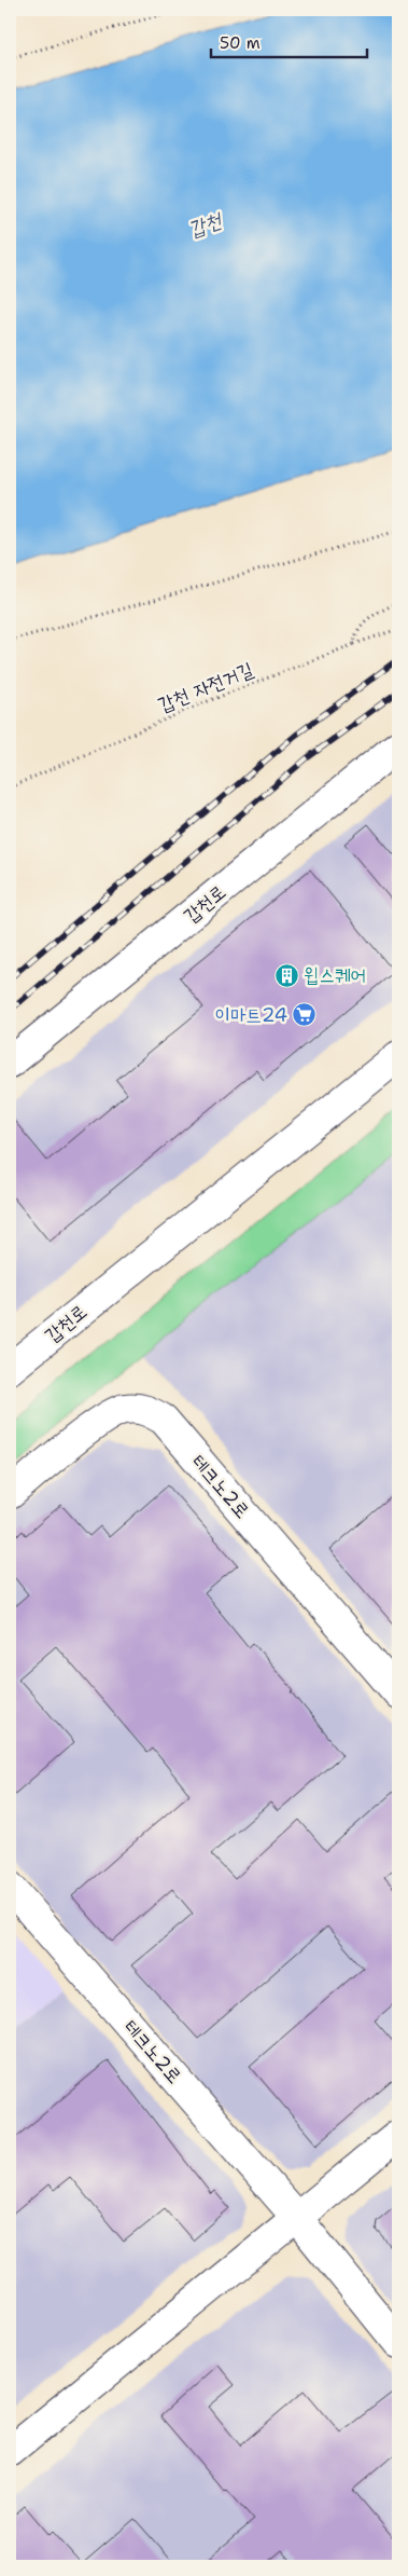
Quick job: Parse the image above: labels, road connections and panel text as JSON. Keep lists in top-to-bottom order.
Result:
{
  "streets": {
    "street": ["갑천로", "테크노2로"],
    "path": ["갑천 자전거길"]
  },
  "water": ["갑천"],
  "places": {
    "building": ["윕스퀘어"],
    "supermarket": ["이마트24"]
  },
  "scale_bar": "50 m"
}
